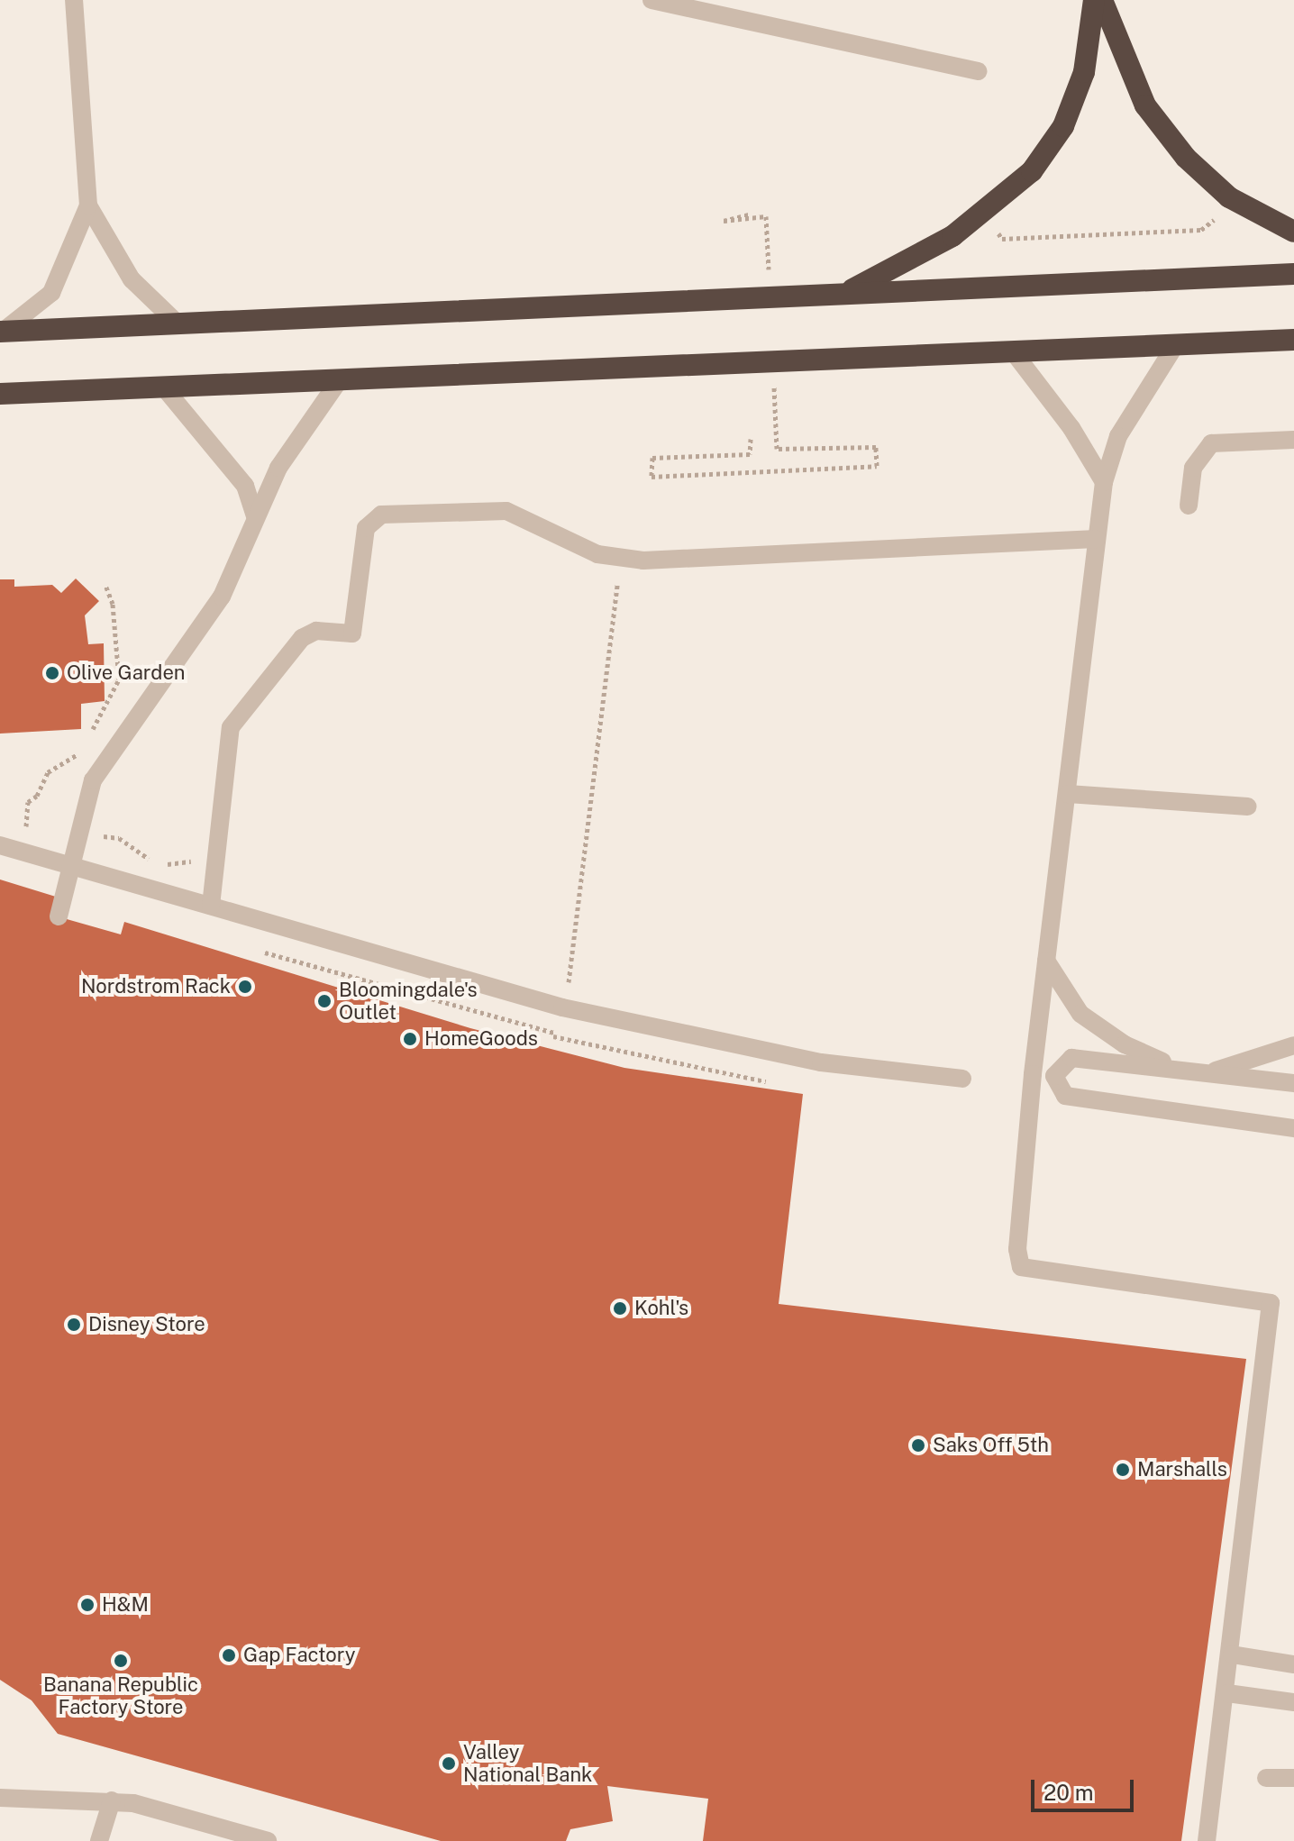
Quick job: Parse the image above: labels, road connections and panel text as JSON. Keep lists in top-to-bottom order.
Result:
{
  "places": [
    "Olive Garden",
    "Nordstrom Rack",
    "Bloomingdale's Outlet",
    "HomeGoods",
    "Kohl's",
    "Disney Store",
    "Saks Off 5th",
    "Marshalls",
    "H&M",
    "Gap Factory",
    "Banana Republic Factory Store",
    "Valley National Bank"
  ],
  "scale_bar": "20 m"
}
